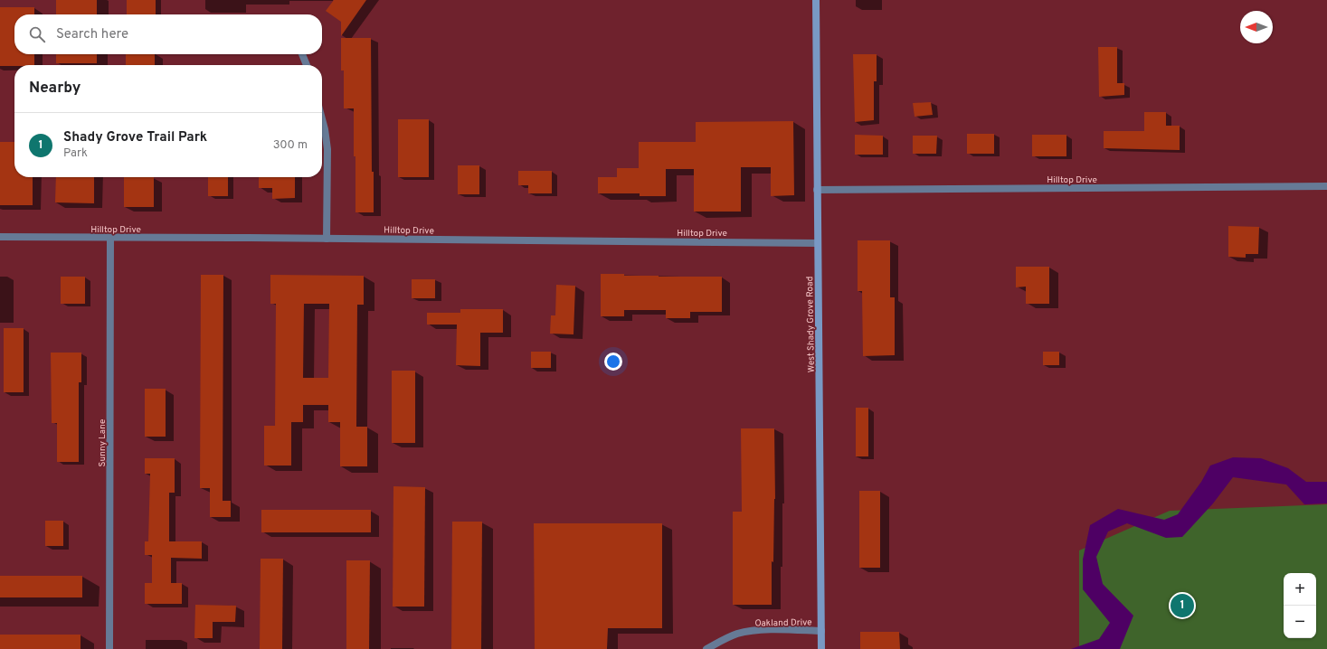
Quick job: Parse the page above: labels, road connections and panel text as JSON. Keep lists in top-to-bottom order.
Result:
{
  "streets": {
    "main road": ["West Shady Grove Road"],
    "street": ["Hilltop Drive", "Sunny Lane", "Oakland Drive"]
  },
  "crossings": [
    ["Hilltop Drive", "West Shady Grove Road"],
    ["Hilltop Drive", "Sunny Lane"],
    ["West Shady Grove Road", "Oakland Drive"]
  ],
  "north": "left",
  "page": {
    "search": "Search here",
    "heading": "Nearby",
    "list": [
      {
        "mark": "1",
        "name": "Shady Grove Trail Park",
        "note": "Park",
        "value": "300 m"
      }
    ],
    "map_buttons": ["+", "−"],
    "pins": "1"
  }
}
